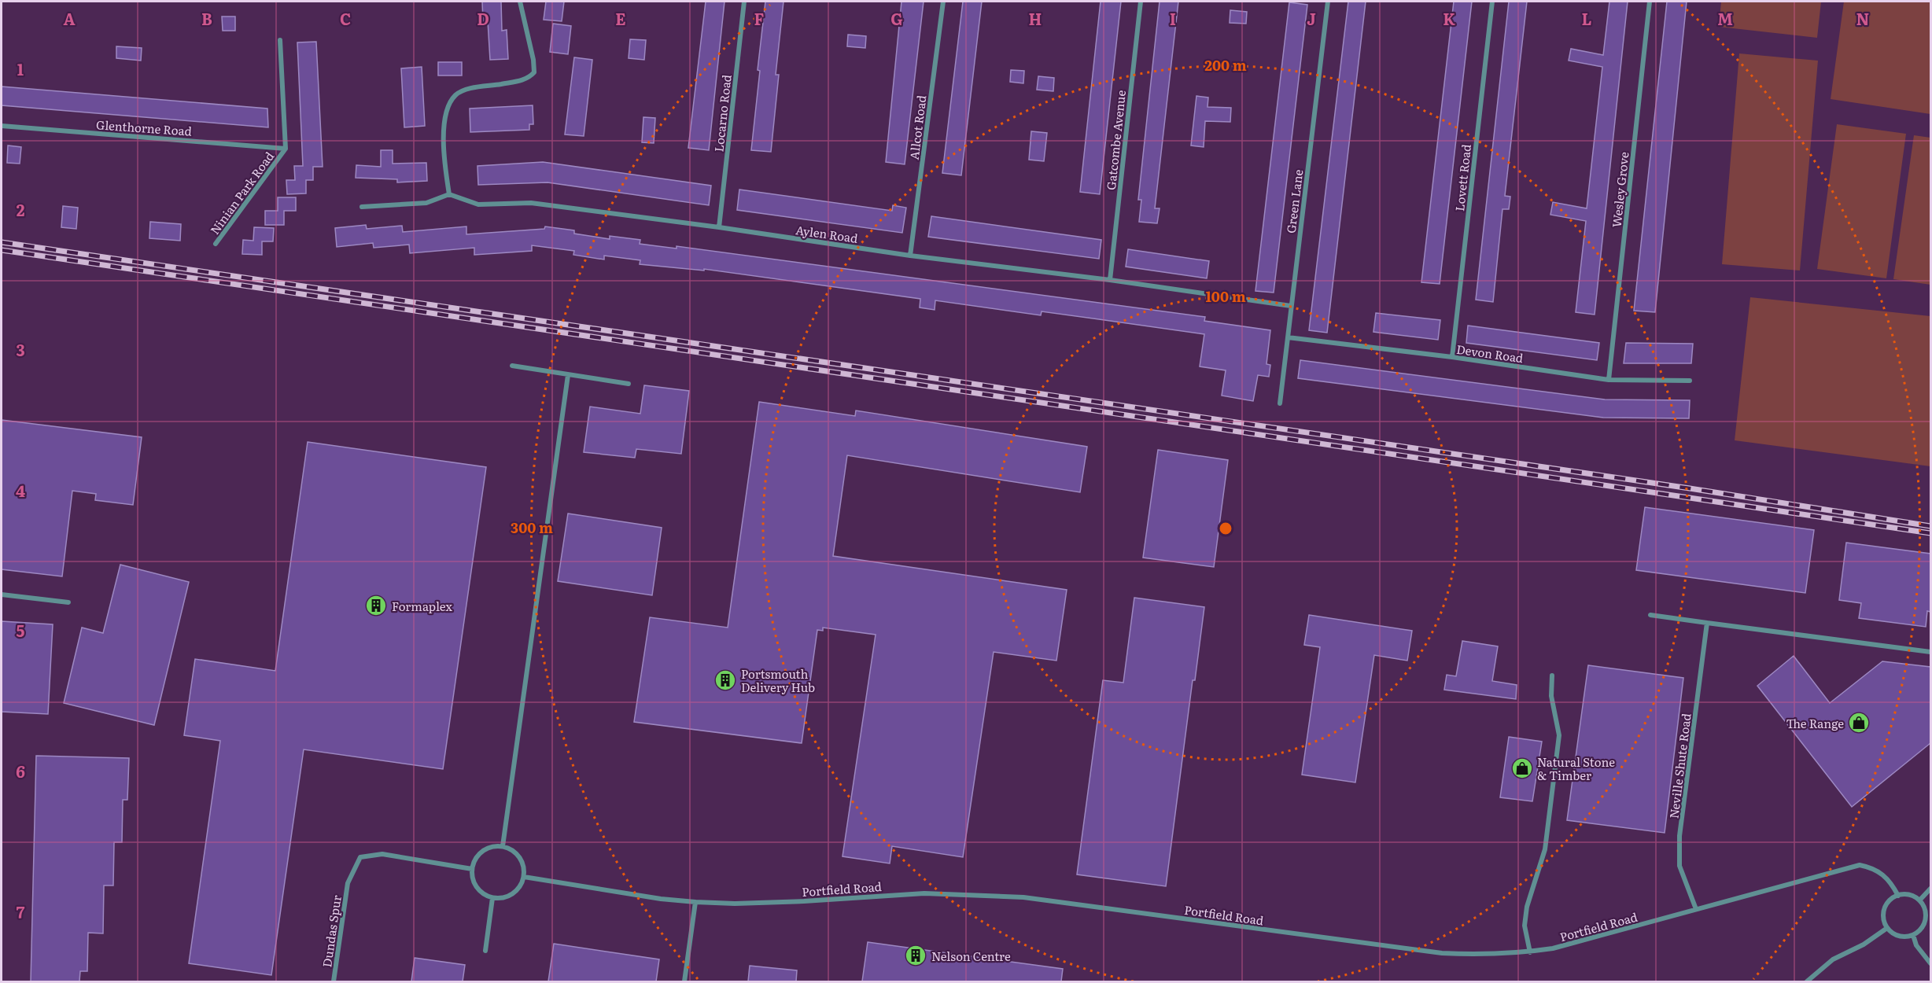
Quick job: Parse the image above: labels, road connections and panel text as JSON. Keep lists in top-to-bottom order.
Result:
{
  "streets": {
    "street": [
      "Locarno Road",
      "Glenthorne Road",
      "Allcot Road",
      "Gatcombe Avenue",
      "Lovett Road",
      "Wesley Grove",
      "Ninian Park Road",
      "Green Lane",
      "Aylen Road",
      "Devon Road",
      "Neville Shute Road",
      "Portfield Road",
      "Dundas Spur"
    ]
  },
  "crossings": [
    ["Locarno Road", "Aylen Road"],
    ["Glenthorne Road", "Ninian Park Road"],
    ["Allcot Road", "Aylen Road"],
    ["Gatcombe Avenue", "Aylen Road"],
    ["Lovett Road", "Devon Road"],
    ["Wesley Grove", "Devon Road"],
    ["Green Lane", "Aylen Road"],
    ["Green Lane", "Devon Road"],
    ["Neville Shute Road", "Portfield Road"],
    ["Portfield Road", "Dundas Spur"]
  ],
  "places": {
    "building": ["Formaplex", "Portsmouth Delivery Hub", "Nelson Centre"],
    "shop": ["The Range", "Natural Stone & Timber"]
  },
  "grid": {
    "columns": [
      "A",
      "B",
      "C",
      "D",
      "E",
      "F",
      "G",
      "H",
      "I",
      "J",
      "K",
      "L",
      "M",
      "N"
    ],
    "rows": [
      "1",
      "2",
      "3",
      "4",
      "5",
      "6",
      "7"
    ]
  },
  "rings": ["200 m", "100 m", "300 m"]
}
